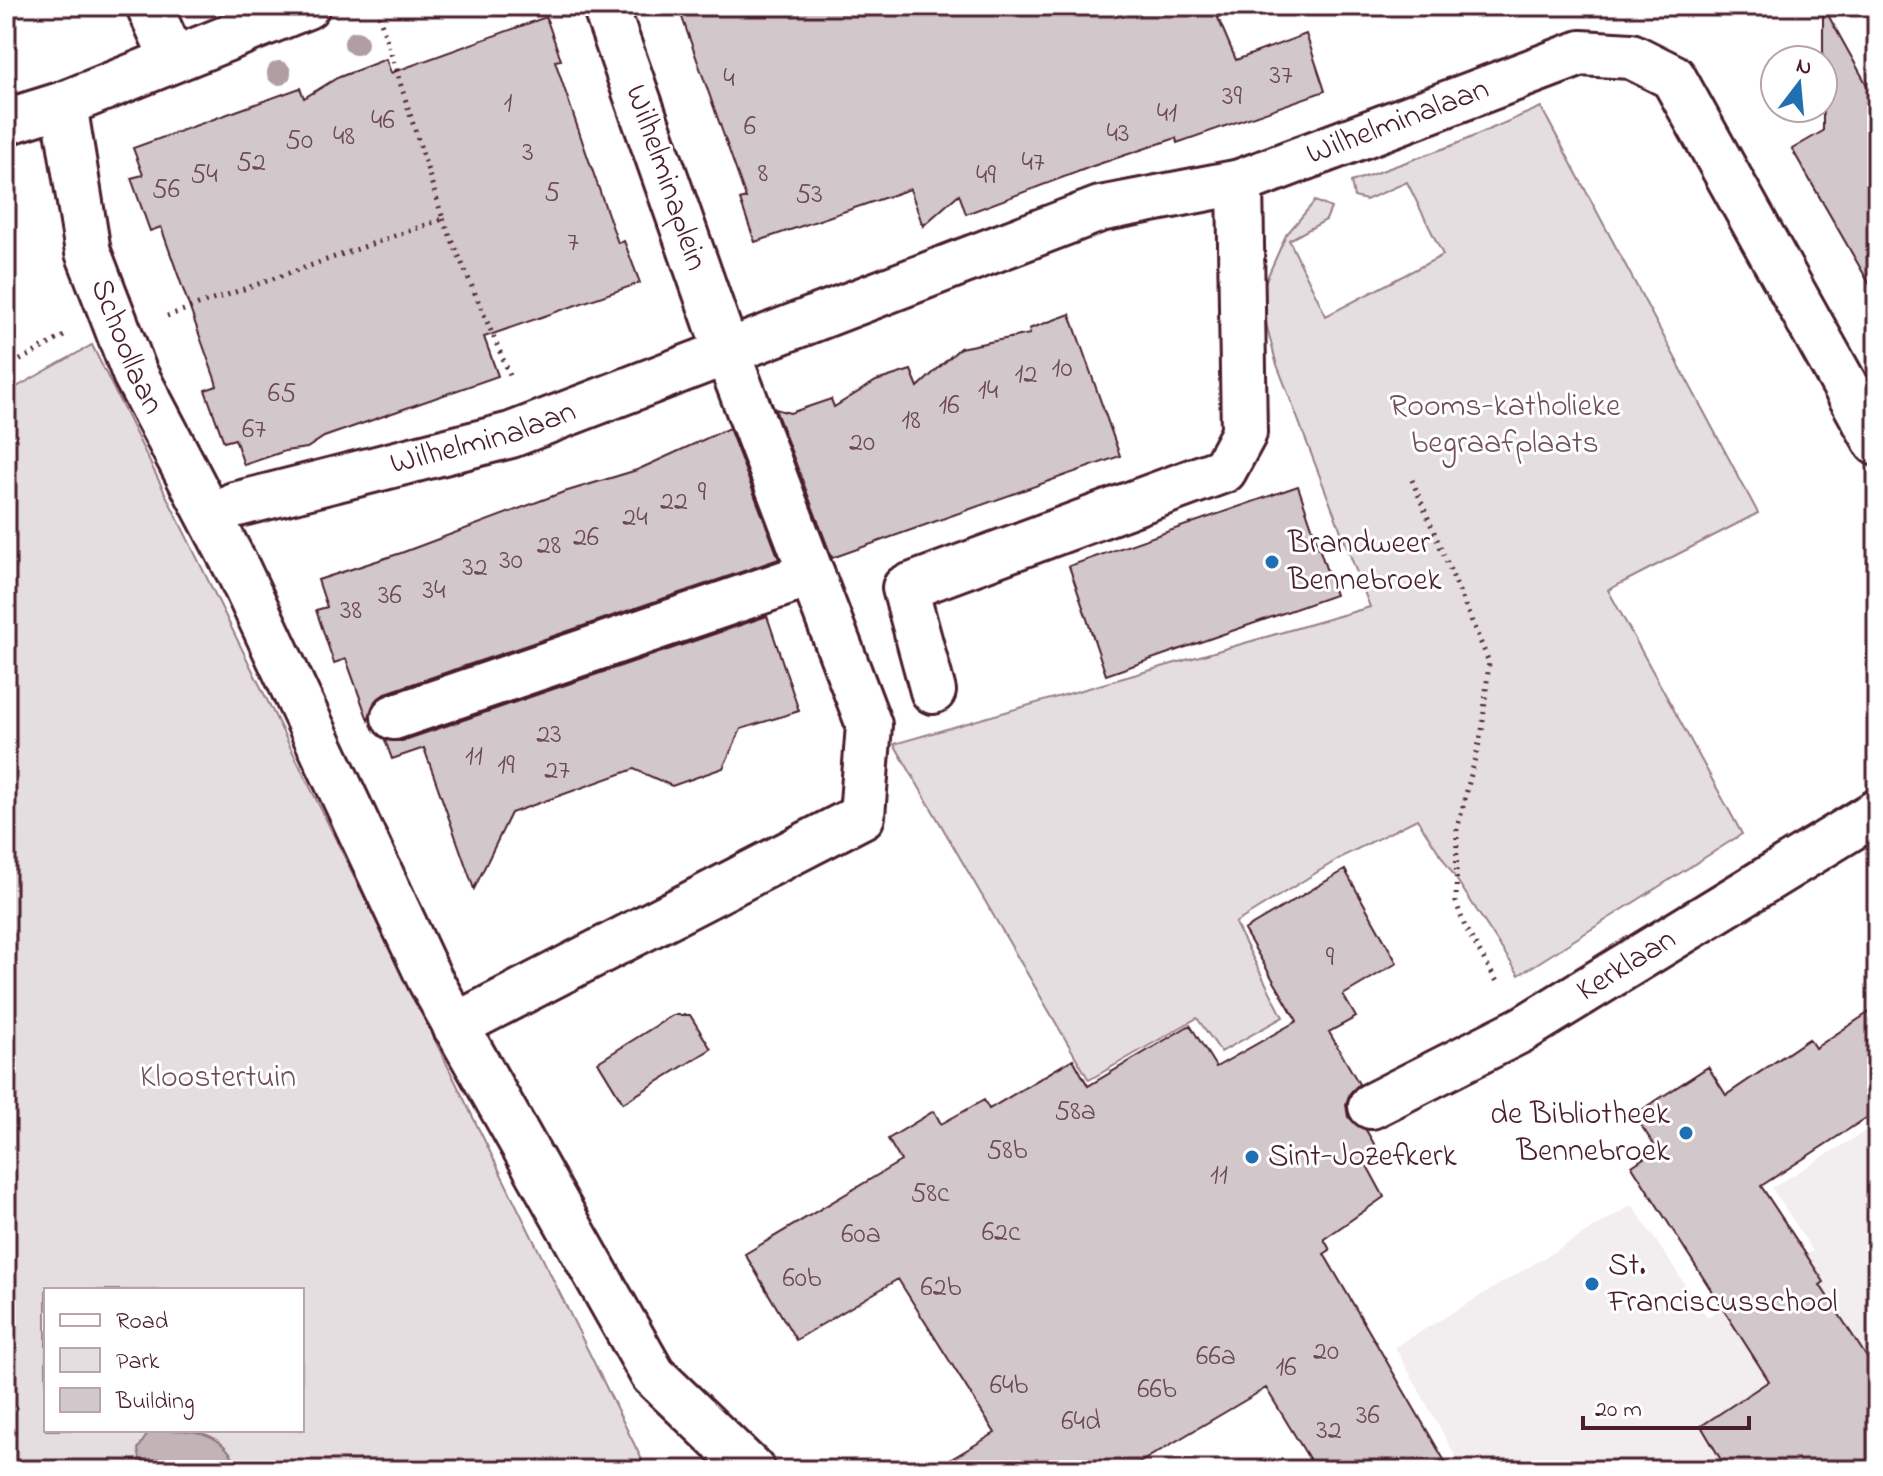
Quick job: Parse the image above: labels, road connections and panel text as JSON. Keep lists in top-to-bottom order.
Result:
{
  "streets": {
    "street": [
      "Wilhelminalaan",
      "Wilhelminaplein",
      "Schoollaan",
      "Kerklaan"
    ]
  },
  "crossings": [
    ["Wilhelminalaan", "Wilhelminaplein"]
  ],
  "parks": ["Rooms-katholieke begraafplaats", "Kloostertuin"],
  "places": [
    "Brandweer Bennebroek",
    "de Bibliotheek Bennebroek",
    "Sint-Jozefkerk",
    "St. Franciscusschool"
  ],
  "house_numbers": [
    "37",
    "4",
    "39",
    "1",
    "41",
    "46",
    "6",
    "43",
    "48",
    "50",
    "3",
    "52",
    "47",
    "8",
    "54",
    "49",
    "56",
    "5",
    "53",
    "7",
    "10",
    "12",
    "14",
    "65",
    "16",
    "18",
    "67",
    "20",
    "9",
    "22",
    "24",
    "26",
    "28",
    "30",
    "32",
    "34",
    "36",
    "38",
    "23",
    "11",
    "19",
    "27",
    "9",
    "58a",
    "58b",
    "11",
    "58c",
    "62c",
    "60a",
    "60b",
    "62b",
    "20",
    "66a",
    "16",
    "64b",
    "66b",
    "36",
    "64d",
    "32"
  ],
  "legend": ["Road", "Park", "Building"],
  "scale_bar": "20 m",
  "north": "top"
}
